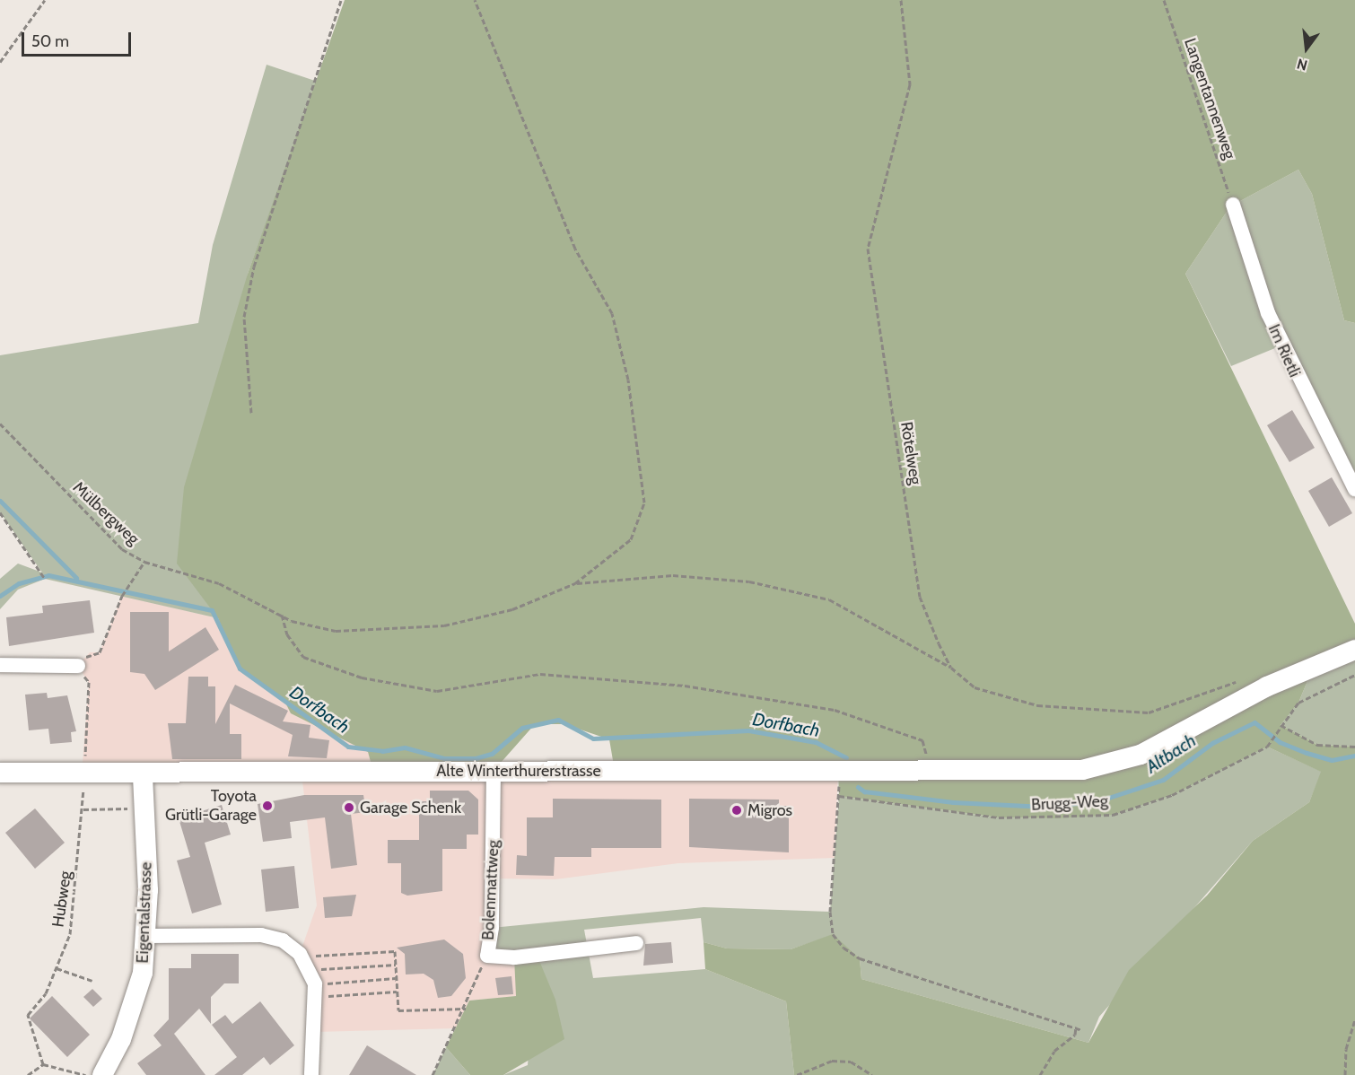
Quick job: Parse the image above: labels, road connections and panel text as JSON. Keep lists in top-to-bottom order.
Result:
{
  "streets": {
    "main road": ["Alte Winterthurerstrasse", "Eigentalstrasse"],
    "street": ["Im Rietli", "Bolenmattweg"],
    "path": [
      "Langentannenweg",
      "Rötelweg",
      "Mülbergweg",
      "Brugg-Weg",
      "Hubweg"
    ]
  },
  "crossings": [
    ["Langentannenweg", "Im Rietli"],
    ["Alte Winterthurerstrasse", "Bolenmattweg"],
    ["Alte Winterthurerstrasse", "Eigentalstrasse"]
  ],
  "water": ["Dorfbach", "Altbach"],
  "places": ["Toyota Grütli-Garage", "Garage Schenk", "Migros"],
  "scale_bar": "50 m",
  "north": "bottom"
}
